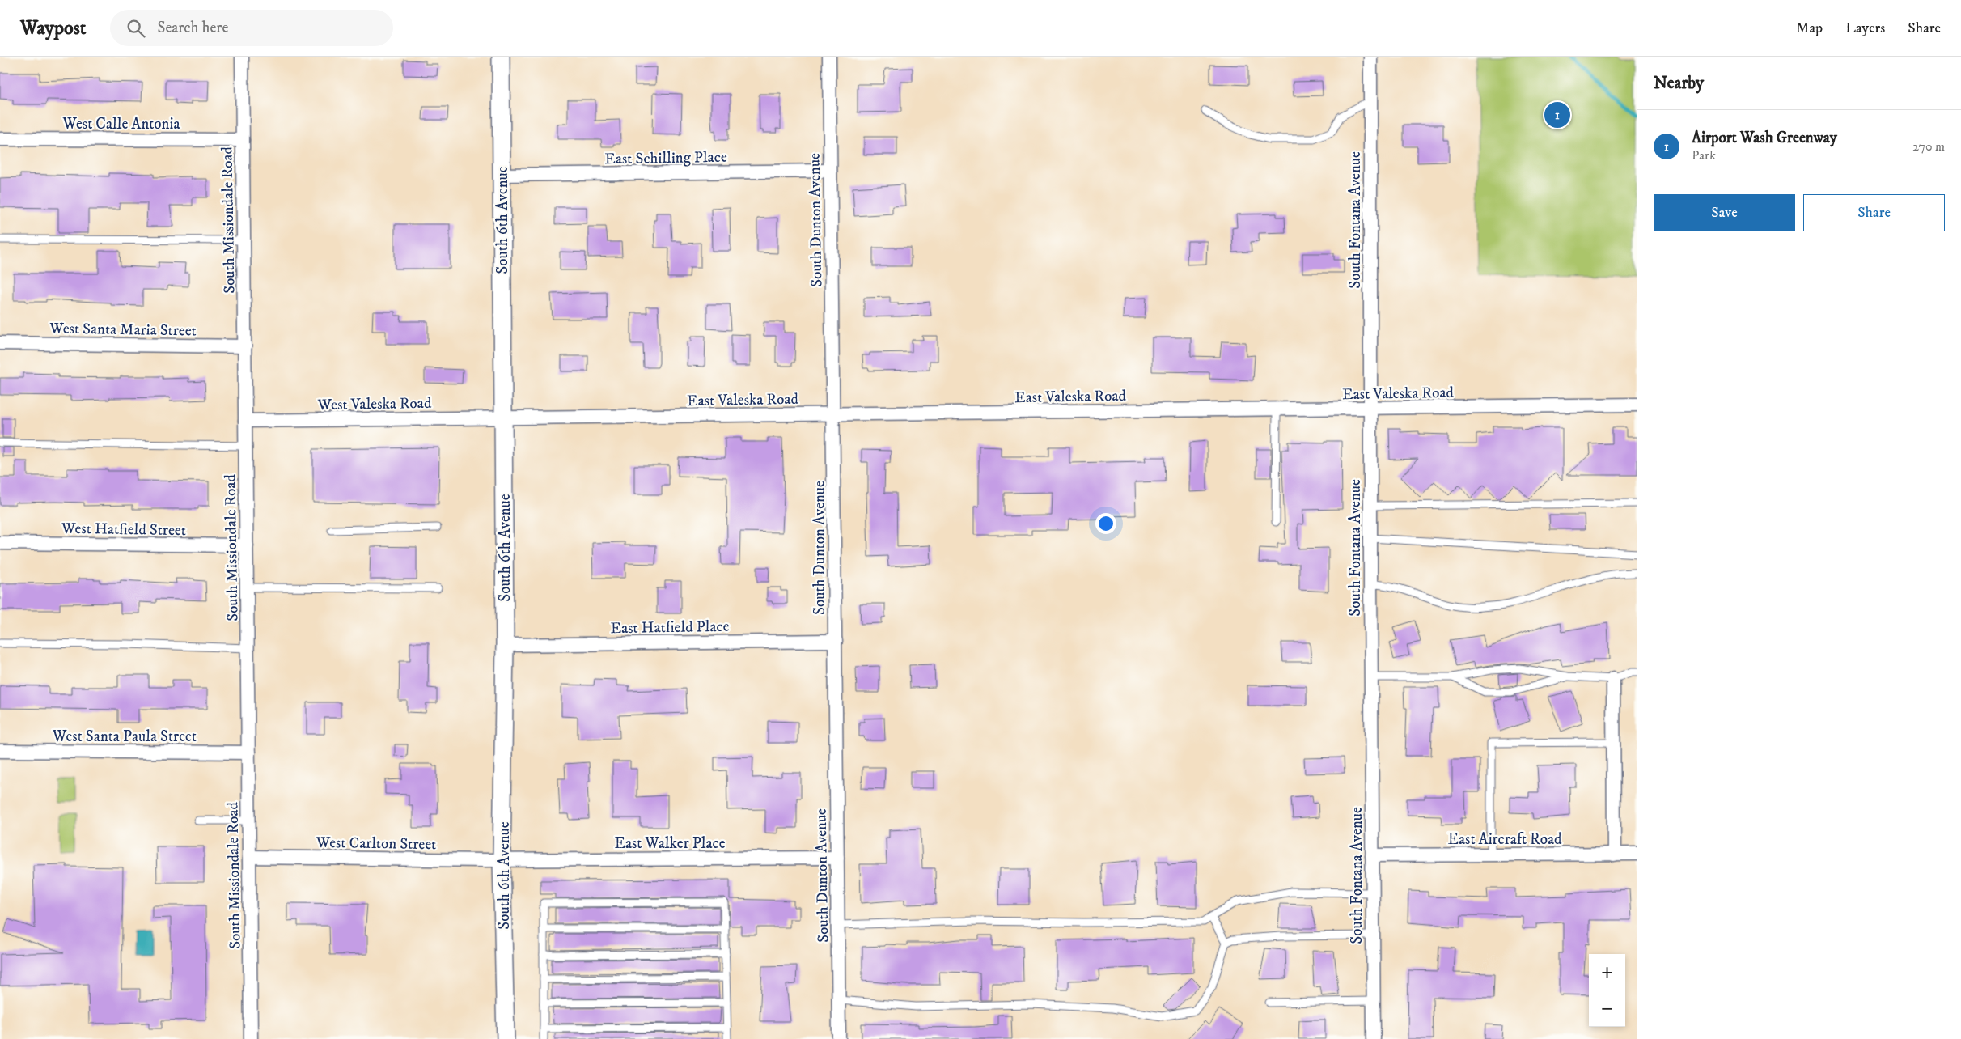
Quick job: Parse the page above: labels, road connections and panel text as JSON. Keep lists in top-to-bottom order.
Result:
{
  "streets": {
    "street": [
      "West Calle Antonia",
      "East Schilling Place",
      "South Missiondale Road",
      "South 6th Avenue",
      "South Dunton Avenue",
      "South Fontana Avenue",
      "West Santa Maria Street",
      "East Valeska Road",
      "West Valeska Road",
      "West Hatfield Street",
      "East Hatfield Place",
      "West Santa Paula Street",
      "East Aircraft Road",
      "West Carlton Street",
      "East Walker Place"
    ]
  },
  "crossings": [
    ["West Calle Antonia", "South Missiondale Road"],
    ["East Schilling Place", "South 6th Avenue"],
    ["East Schilling Place", "South Dunton Avenue"],
    ["South Missiondale Road", "West Santa Maria Street"],
    ["South Missiondale Road", "West Valeska Road"],
    ["South Missiondale Road", "West Hatfield Street"],
    ["South Missiondale Road", "West Santa Paula Street"],
    ["South Missiondale Road", "West Carlton Street"],
    ["South 6th Avenue", "East Valeska Road"],
    ["South 6th Avenue", "West Valeska Road"],
    ["South 6th Avenue", "East Hatfield Place"],
    ["South 6th Avenue", "West Carlton Street"],
    ["South 6th Avenue", "East Walker Place"],
    ["South Dunton Avenue", "East Valeska Road"],
    ["South Dunton Avenue", "East Hatfield Place"],
    ["South Dunton Avenue", "East Walker Place"],
    ["South Fontana Avenue", "East Valeska Road"],
    ["South Fontana Avenue", "East Aircraft Road"],
    ["East Valeska Road", "West Valeska Road"],
    ["West Carlton Street", "East Walker Place"]
  ],
  "page": {
    "header": "Waypost",
    "search": "Search here",
    "nav": ["Map", "Layers", "Share"],
    "heading": "Nearby",
    "pins": "1",
    "list": [
      {
        "mark": "1",
        "name": "Airport Wash Greenway",
        "note": "Park",
        "value": "270 m"
      }
    ],
    "buttons": ["Save", "Share"],
    "map_buttons": ["+", "−"]
  }
}
